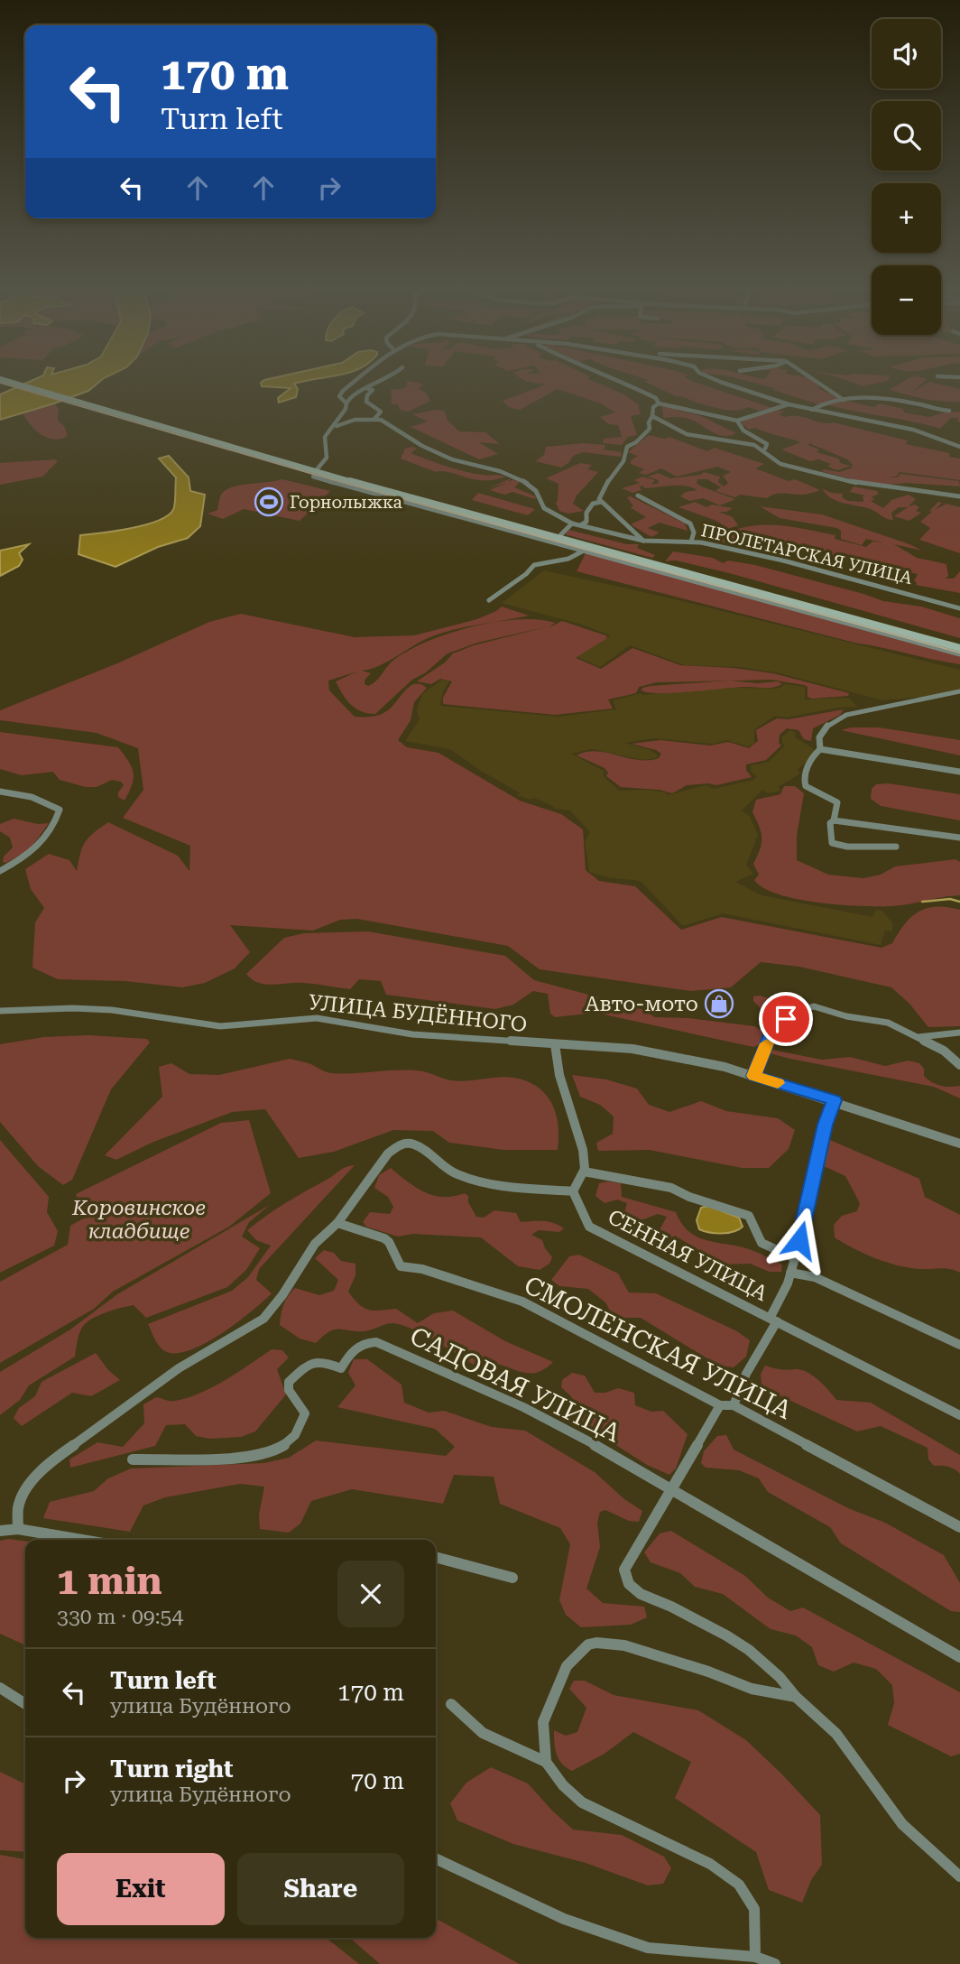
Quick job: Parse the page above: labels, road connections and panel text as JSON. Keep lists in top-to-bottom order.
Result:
{
  "streets": {
    "street": [
      "ПРОЛЕТАРСКАЯ УЛИЦА",
      "УЛИЦА БУДЁННОГО",
      "СЕННАЯ УЛИЦА",
      "СМОЛЕНСКАЯ УЛИЦА",
      "САДОВАЯ УЛИЦА"
    ]
  },
  "parks": ["Коровинское кладбище"],
  "places": {
    "sports": ["Горнолыжка"],
    "shop": ["Авто-мото"]
  },
  "page": {
    "map_buttons": ["+", "−"],
    "turn": ["170 m", "Turn left"],
    "heading": ["1 min", "330 m · 09:54"],
    "list": [
      {
        "name": "Turn left",
        "note": "улица Будённого",
        "value": "170 m"
      },
      {
        "name": "Turn right",
        "note": "улица Будённого",
        "value": "70 m"
      }
    ],
    "buttons": ["Exit", "Share"]
  }
}
